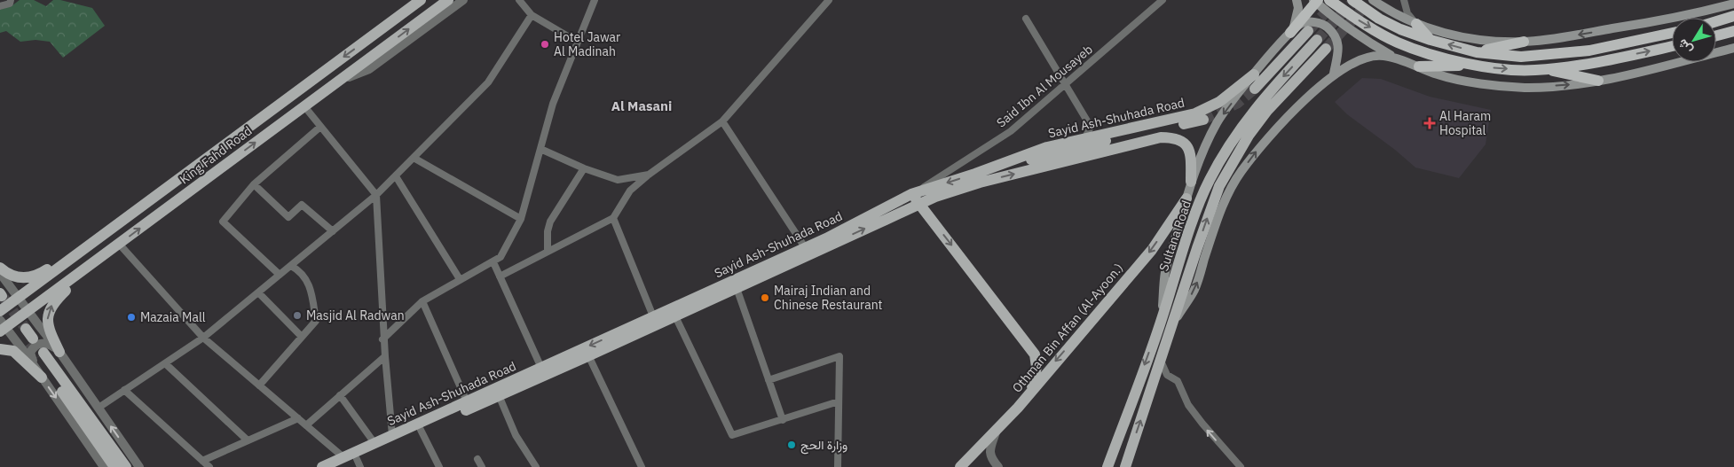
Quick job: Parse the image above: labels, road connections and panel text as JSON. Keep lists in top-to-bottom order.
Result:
{
  "streets": {
    "main road": [
      "Sayid Ash-Shuhada Road",
      "King Fahd Road",
      "Sultana Road",
      "Othman Bin Affan (Al-Ayoon.)"
    ],
    "street": ["Said Ibn Al Mousayeb"]
  },
  "crossings": [
    ["Said Ibn Al Mousayeb", "Sayid Ash-Shuhada Road"]
  ],
  "districts": ["Al Masani"],
  "places": {
    "other": [
      "Hotel Jawar Al Madinah",
      "Mairaj Indian and Chinese Restaurant",
      "Masjid Al Radwan",
      "Mazaia Mall",
      "وزارة الحج"
    ],
    "health": ["Al Haram Hospital"]
  },
  "north": "bottom left"
}
